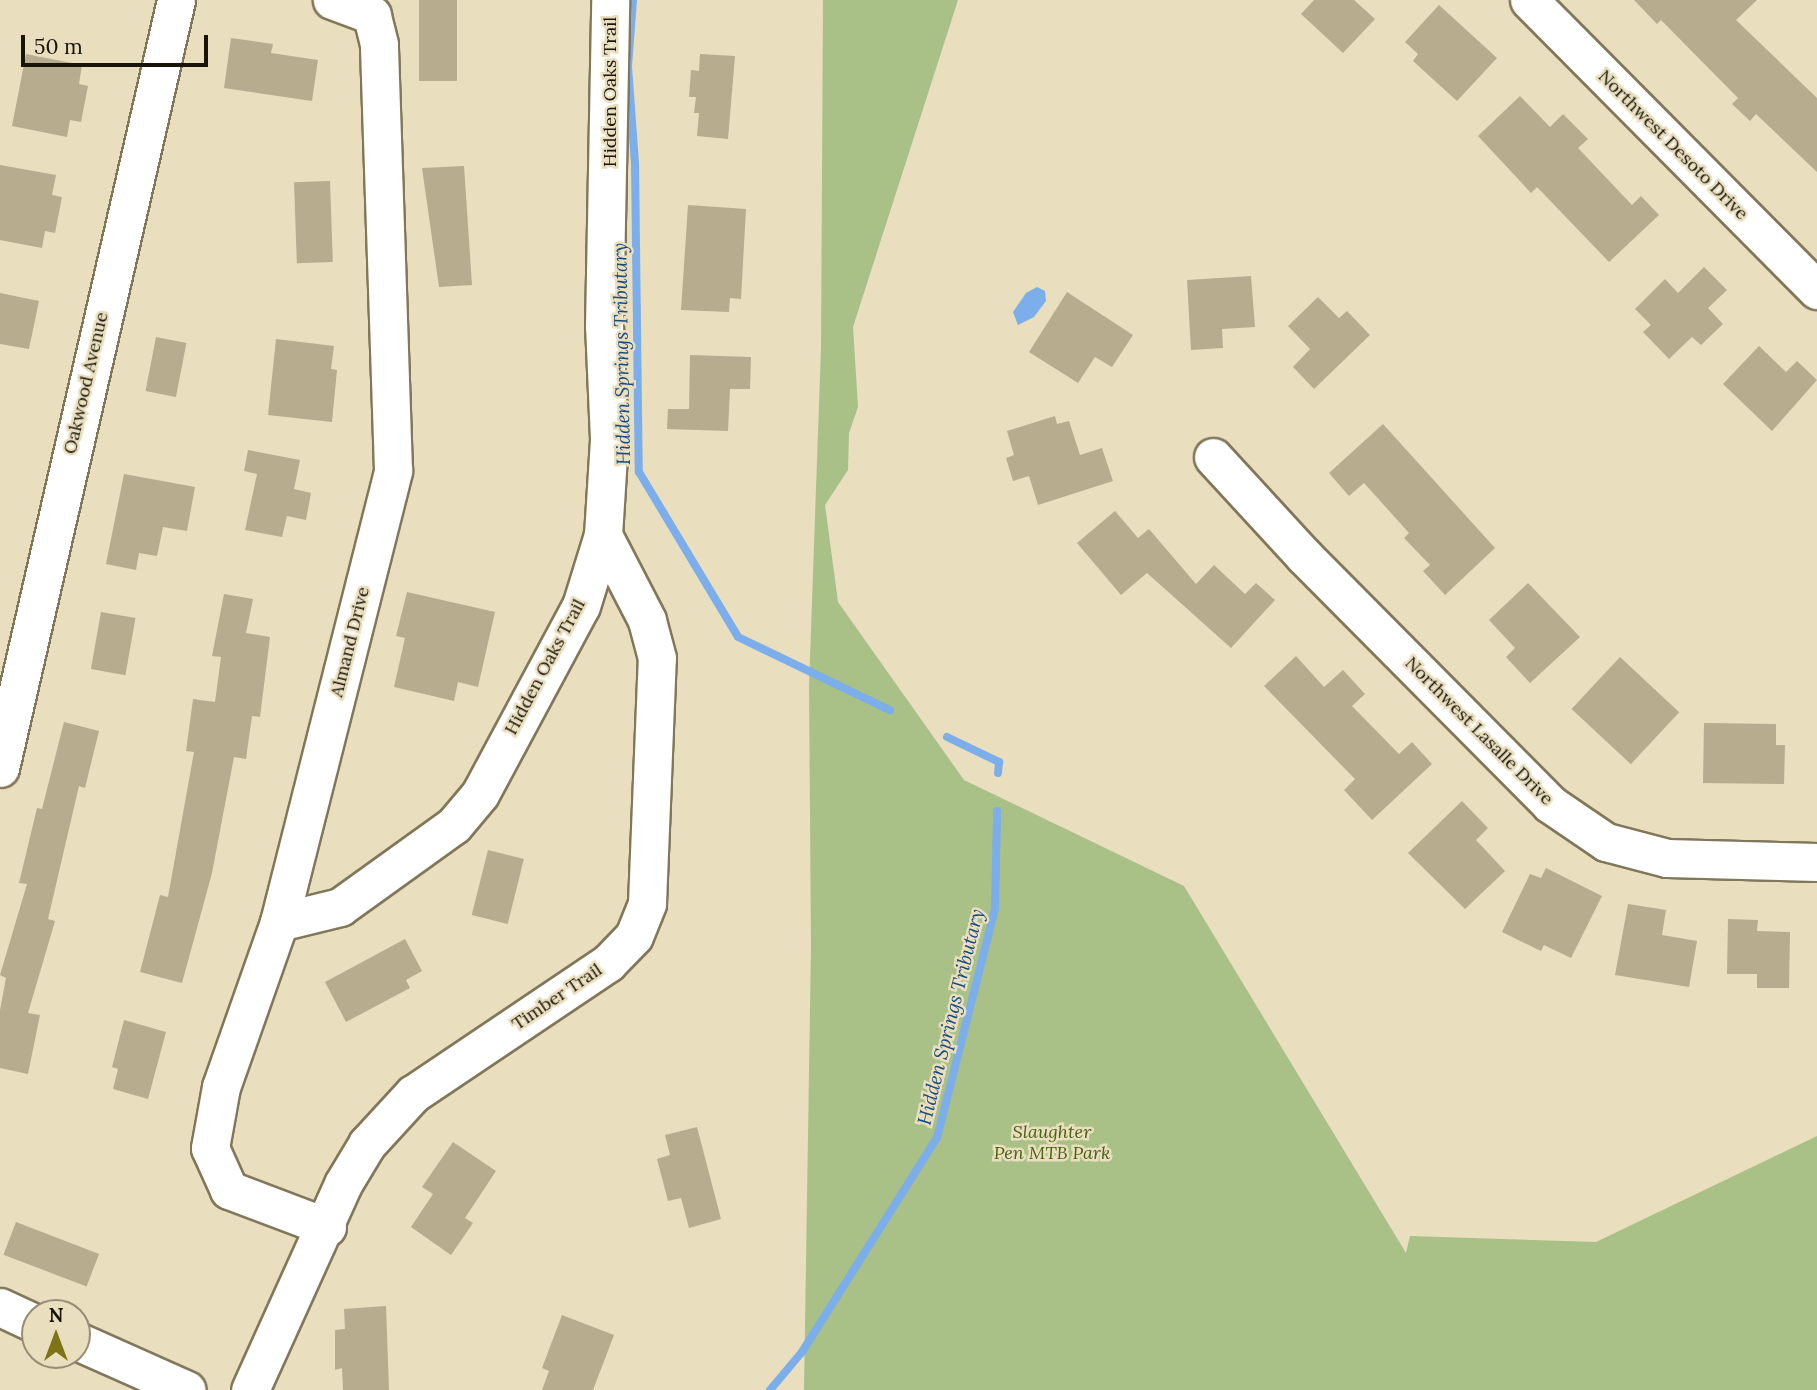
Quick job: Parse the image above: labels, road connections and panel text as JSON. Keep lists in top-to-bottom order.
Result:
{
  "streets": {
    "street": [
      "Hidden Oaks Trail",
      "Northwest Desoto Drive",
      "Oakwood Avenue",
      "Almand Drive",
      "Northwest Lasalle Drive",
      "Timber Trail"
    ]
  },
  "crossings": [
    ["Hidden Oaks Trail", "Almand Drive"],
    ["Hidden Oaks Trail", "Timber Trail"],
    ["Almand Drive", "Timber Trail"]
  ],
  "water": ["Hidden Springs Tributary"],
  "parks": ["Slaughter Pen MTB Park"],
  "scale_bar": "50 m",
  "north": "top"
}
